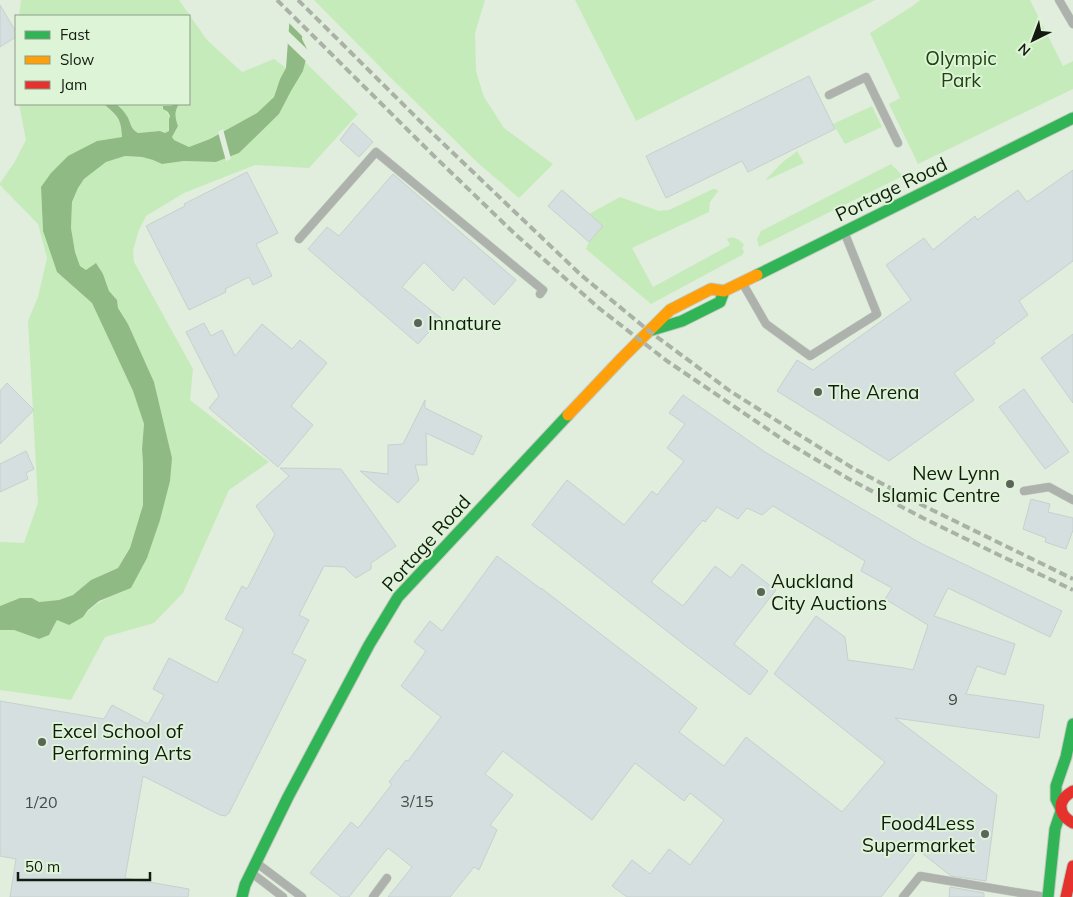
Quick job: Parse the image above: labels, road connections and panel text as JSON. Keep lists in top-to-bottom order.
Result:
{
  "streets": {
    "main road": ["Portage Road"]
  },
  "parks": ["Olympic Park"],
  "places": [
    "Innature",
    "The Arena",
    "New Lynn Islamic Centre",
    "Auckland City Auctions",
    "Excel School of Performing Arts",
    "Food4Less Supermarket"
  ],
  "house_numbers": ["9", "3/15", "1/20"],
  "legend": ["Fast", "Slow", "Jam"],
  "scale_bar": "50 m",
  "north": "bottom left"
}
